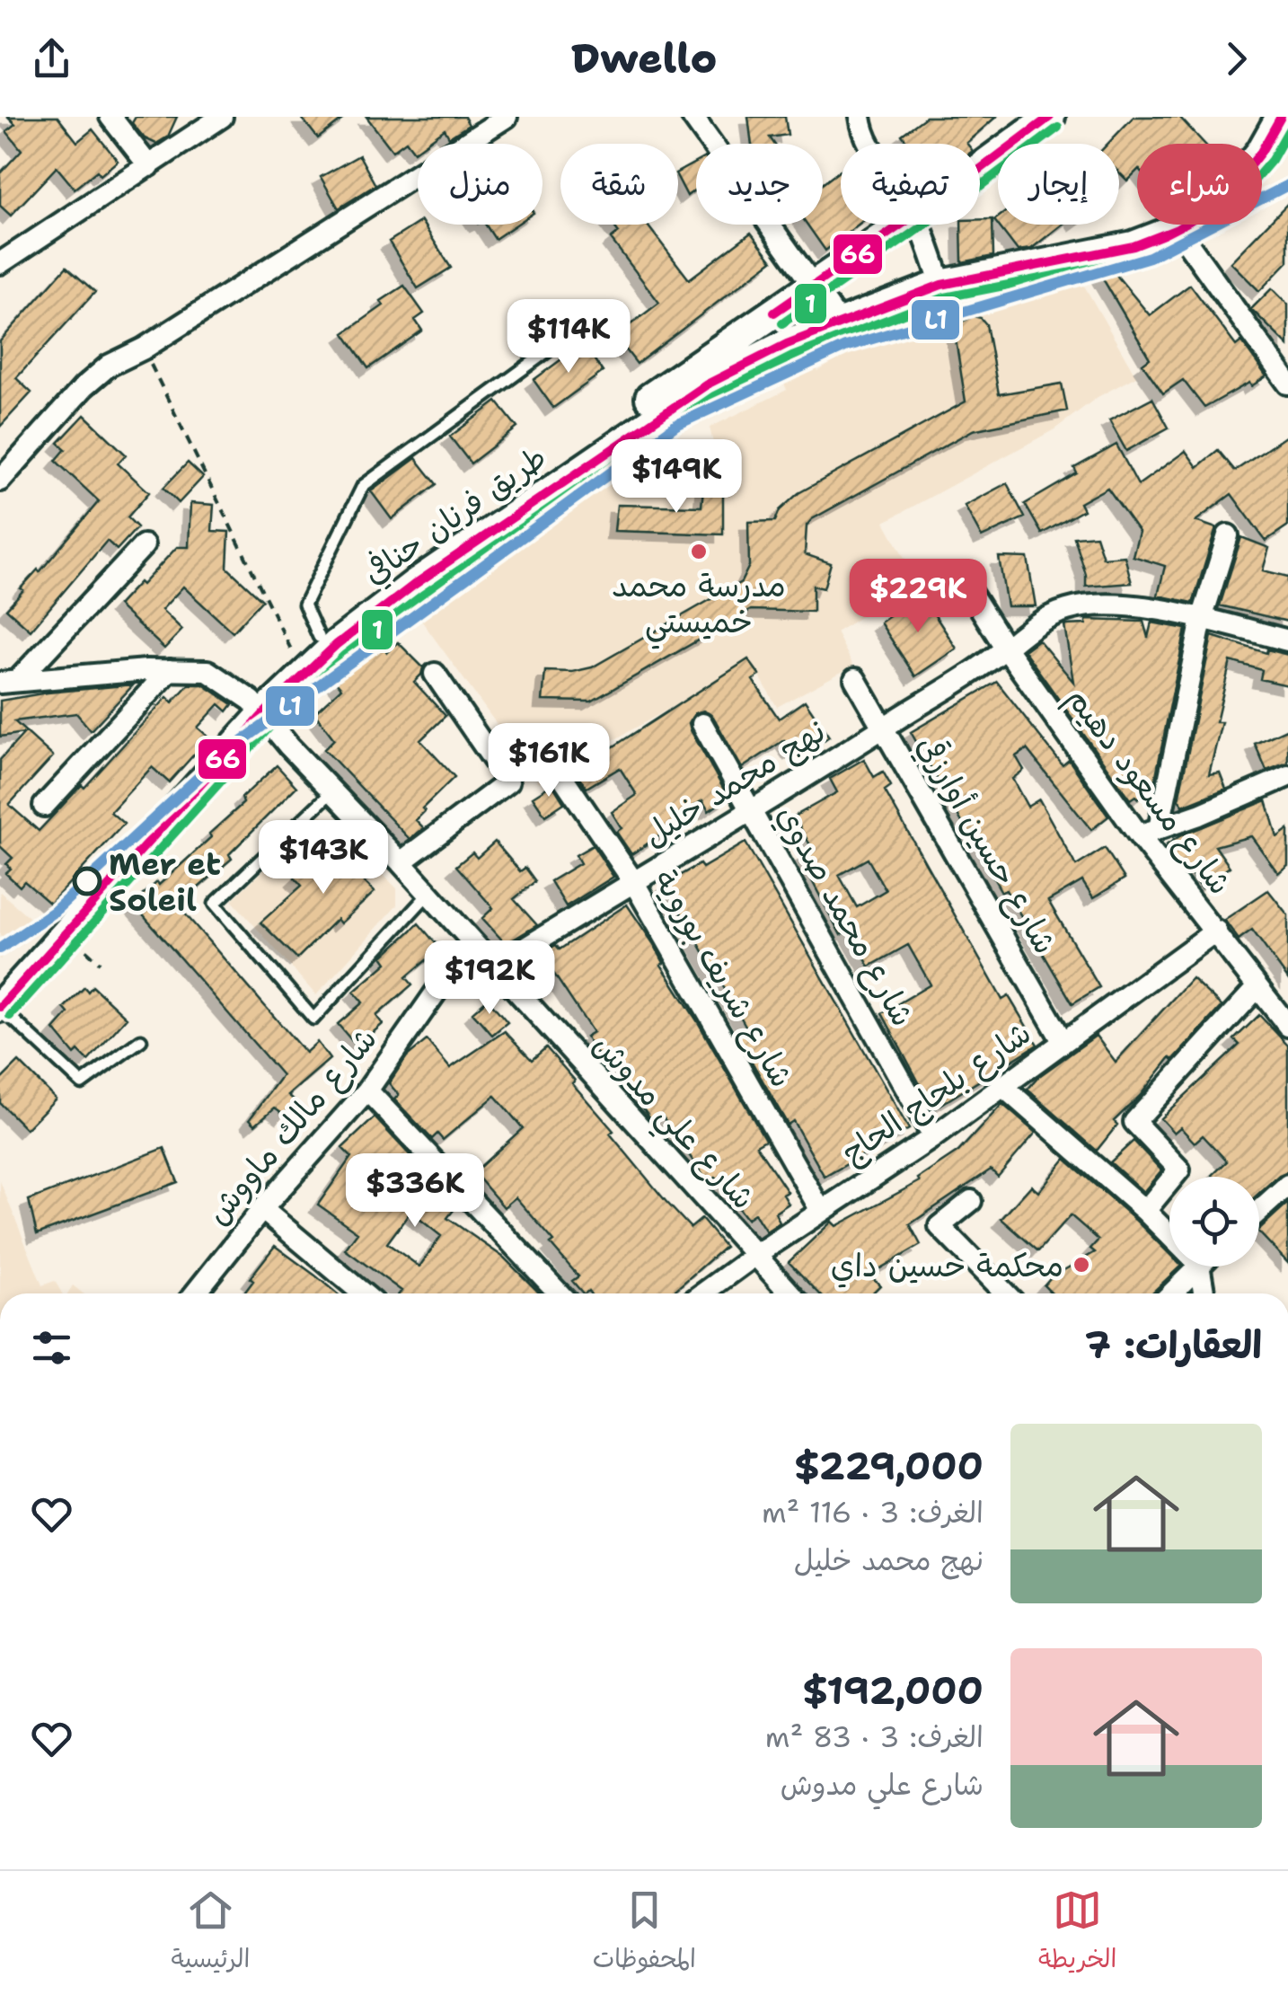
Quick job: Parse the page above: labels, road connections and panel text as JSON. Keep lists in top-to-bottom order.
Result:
{
  "streets": {
    "main road": ["طريق فرنان حنافي"],
    "street": [
      "نهج محمد خليل",
      "شارع مسعود دهيم",
      "شارع حسين أوارزقي",
      "شارع محمد صدوي",
      "شارع شريف بوروية",
      "شارع بلحاج الحاج",
      "شارع علي مدوش",
      "شارع مالك ماووش"
    ]
  },
  "crossings": [
    ["طريق فرنان حنافي", "شارع علي مدوش"],
    ["نهج محمد خليل", "شارع مسعود دهيم"],
    ["نهج محمد خليل", "شارع حسين أوارزقي"],
    ["نهج محمد خليل", "شارع محمد صدوي"],
    ["نهج محمد خليل", "شارع شريف بوروية"],
    ["نهج محمد خليل", "شارع علي مدوش"],
    ["شارع مسعود دهيم", "شارع بلحاج الحاج"],
    ["شارع حسين أوارزقي", "شارع بلحاج الحاج"],
    ["شارع محمد صدوي", "شارع بلحاج الحاج"],
    ["شارع شريف بوروية", "شارع بلحاج الحاج"],
    ["شارع بلحاج الحاج", "شارع علي مدوش"],
    ["شارع علي مدوش", "شارع مالك ماووش"]
  ],
  "places": ["مدرسة محمد خميستي", "Mer et Soleil", "محكمة حسين داي"],
  "lines": ["transit line 66", "transit line 1", "transit line L1"],
  "page": {
    "header": "Dwello",
    "chip": [
      "شراء",
      "إيجار",
      "تصفية",
      "جديد",
      "شقة",
      "منزل"
    ],
    "price": [
      "$114K",
      "$149K",
      "$229K",
      "$161K",
      "$143K",
      "$192K",
      "$336K"
    ],
    "heading": "العقارات: 7",
    "list": [
      {
        "name": "$229,000",
        "note": "الغرف: 3 · 116 m² · نهج محمد خليل"
      },
      {
        "name": "$192,000",
        "note": "الغرف: 3 · 83 m² · شارع علي مدوش"
      }
    ],
    "tabs": ["الخريطة", "المحفوظات", "الرئيسية"]
  }
}
